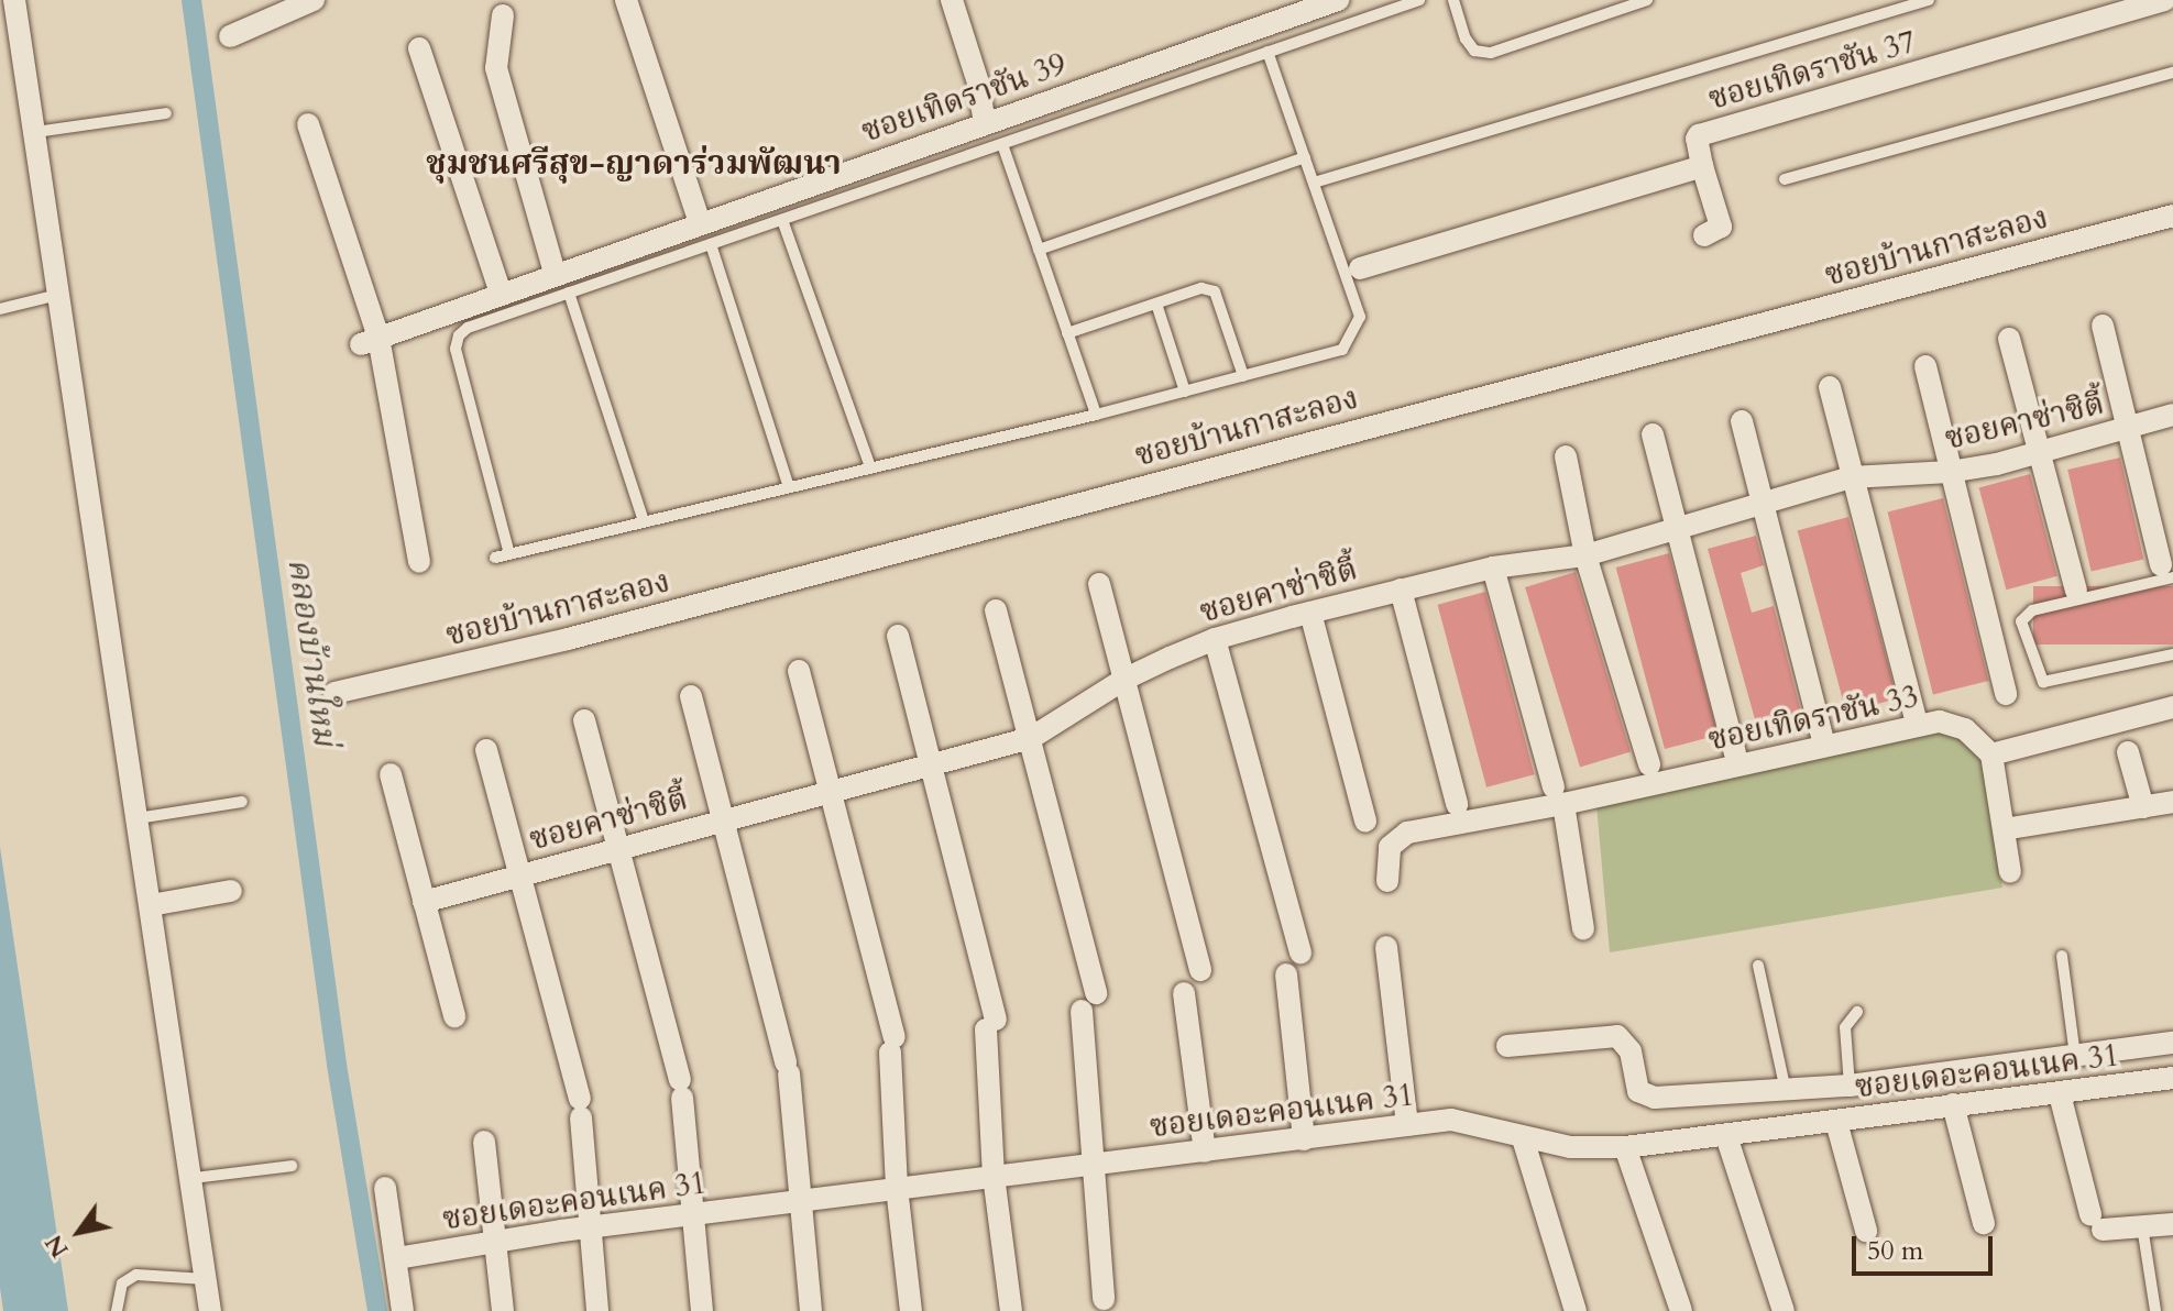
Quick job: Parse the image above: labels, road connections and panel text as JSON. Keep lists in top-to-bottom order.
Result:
{
  "streets": {
    "street": [
      "ซอยเทิดราชัน 37",
      "ซอยเทิดราชัน 39",
      "ซอยบ้านกาสะลอง",
      "ซอยคาซ่าซิตี้",
      "ซอยเทิดราชัน 33",
      "ซอยเดอะคอนเนค 31"
    ]
  },
  "districts": ["ชุมชนศรีสุข-ญาดาร่วมพัฒนา"],
  "water": ["คลองบ้านใหม่"],
  "scale_bar": "50 m",
  "north": "bottom left"
}
